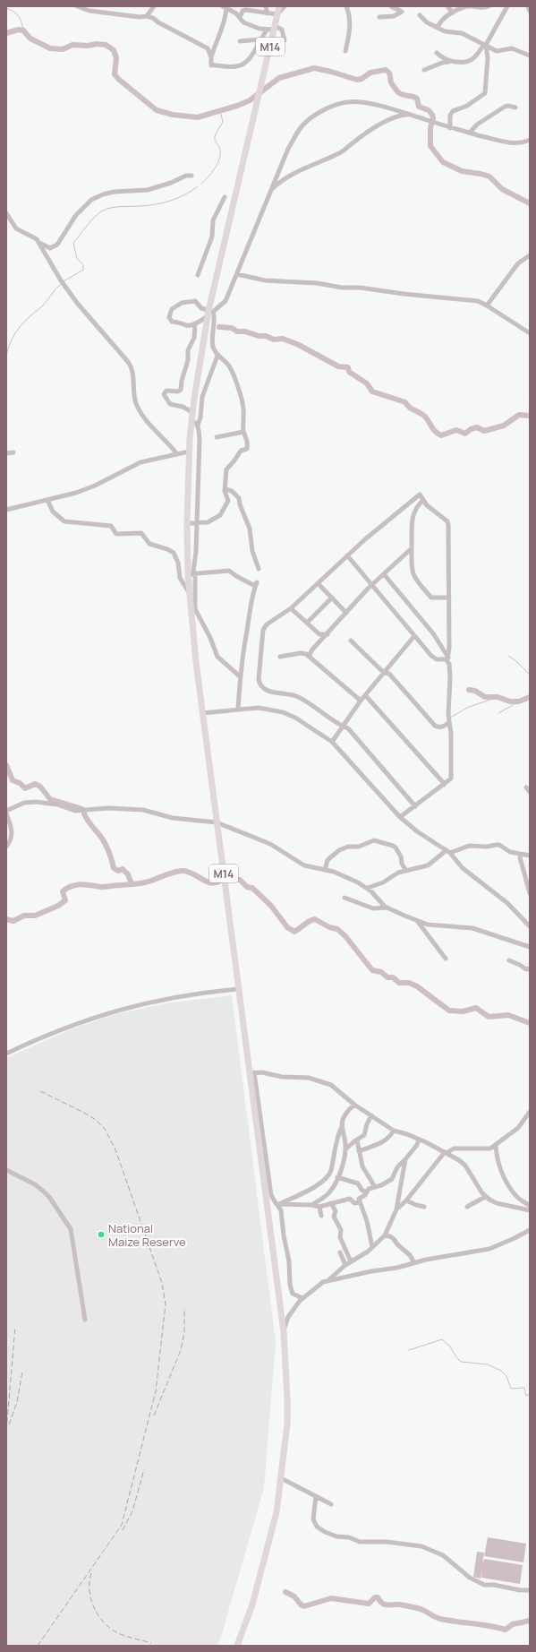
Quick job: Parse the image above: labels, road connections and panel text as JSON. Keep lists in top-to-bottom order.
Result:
{
  "streets": {
    "highway": ["M14"]
  },
  "places": ["National Maize Reserve"]
}
